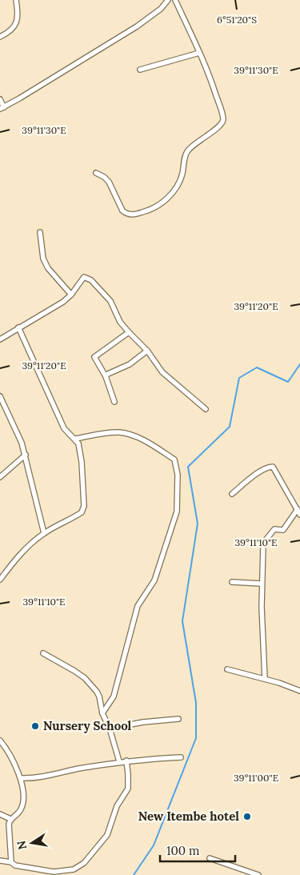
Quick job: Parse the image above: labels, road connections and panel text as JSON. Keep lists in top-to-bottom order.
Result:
{
  "places": ["Nursery School", "New Itembe hotel"],
  "scale_bar": "100 m",
  "north": "left",
  "coordinates": [
    "6°51'20\"S",
    "39°11'30\"E",
    "39°11'20\"E",
    "39°11'10\"E",
    "39°11'00\"E"
  ]
}
